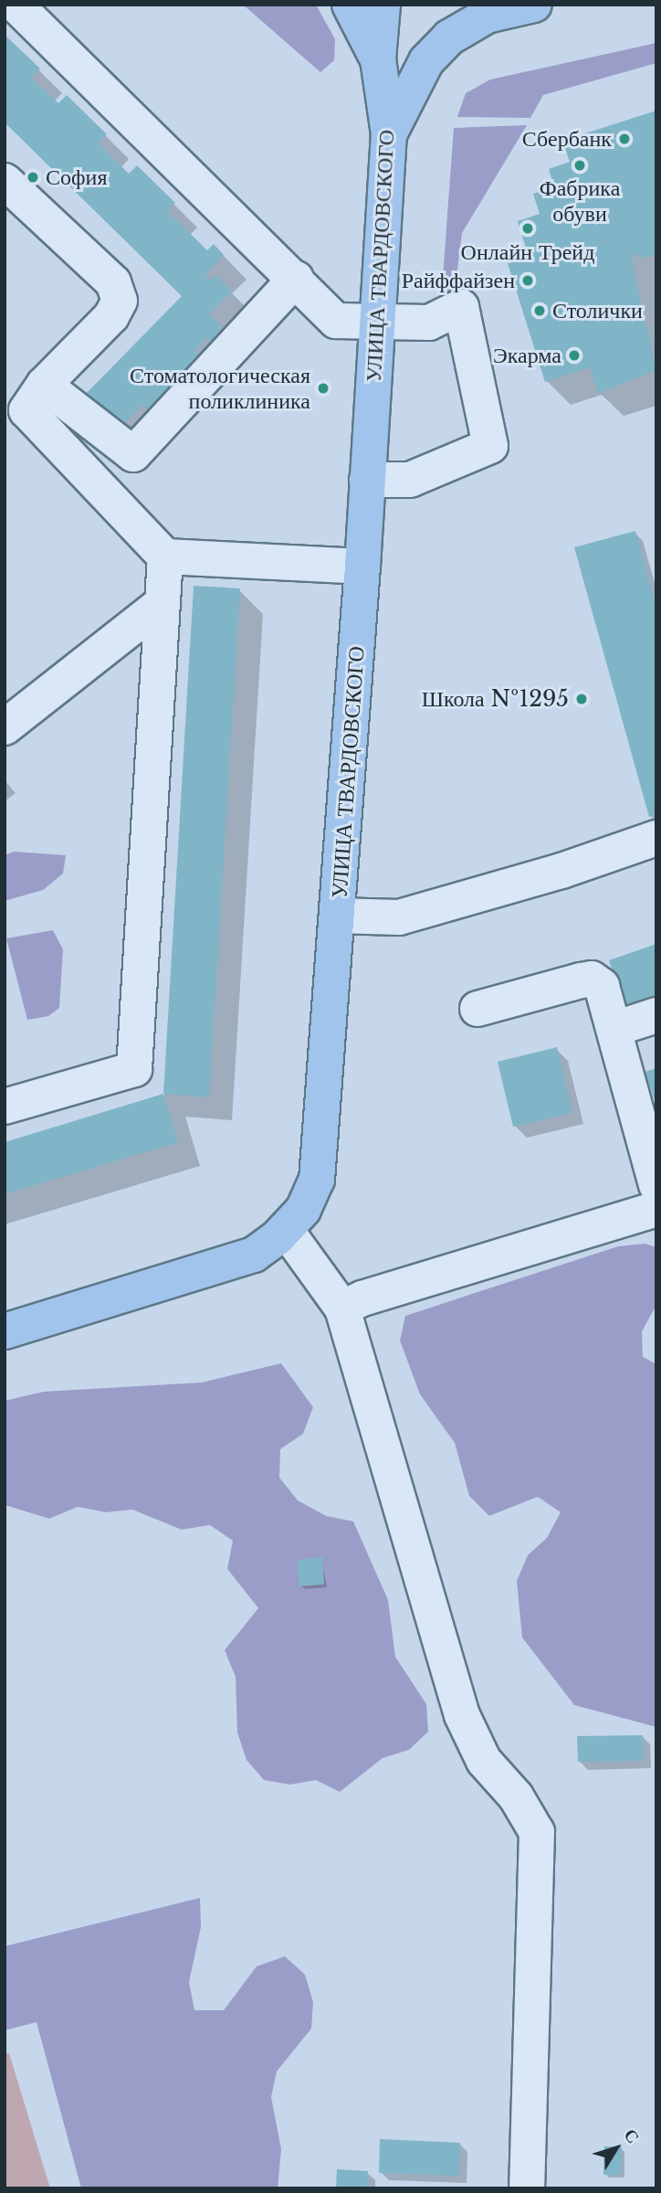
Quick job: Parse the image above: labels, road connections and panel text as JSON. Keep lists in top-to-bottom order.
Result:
{
  "streets": {
    "main road": ["УЛИЦА ТВАРДОВСКОГО"]
  },
  "places": [
    "Сбербанк",
    "Фабрика обуви",
    "София",
    "Онлайн Трейд",
    "Райффайзен",
    "Столички",
    "Экарма",
    "Стоматологическая поликлиника",
    "Школа №1295"
  ],
  "north": "top right"
}
